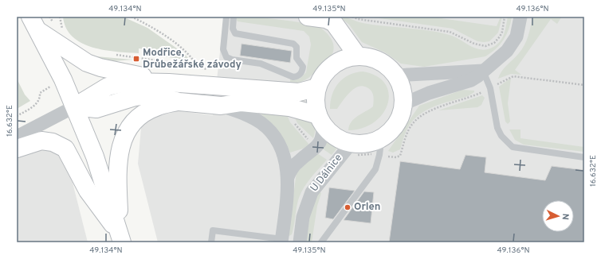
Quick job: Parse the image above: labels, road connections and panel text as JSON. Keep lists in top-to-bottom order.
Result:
{
  "streets": {
    "street": ["U Dálnice"]
  },
  "places": {
    "transit": ["Modřice, Drůbežářské závody"],
    "other": ["Orlen"]
  },
  "north": "right",
  "coordinates": [
    "49.134°N",
    "49.135°N",
    "49.136°N",
    "16.632°E"
  ]
}
